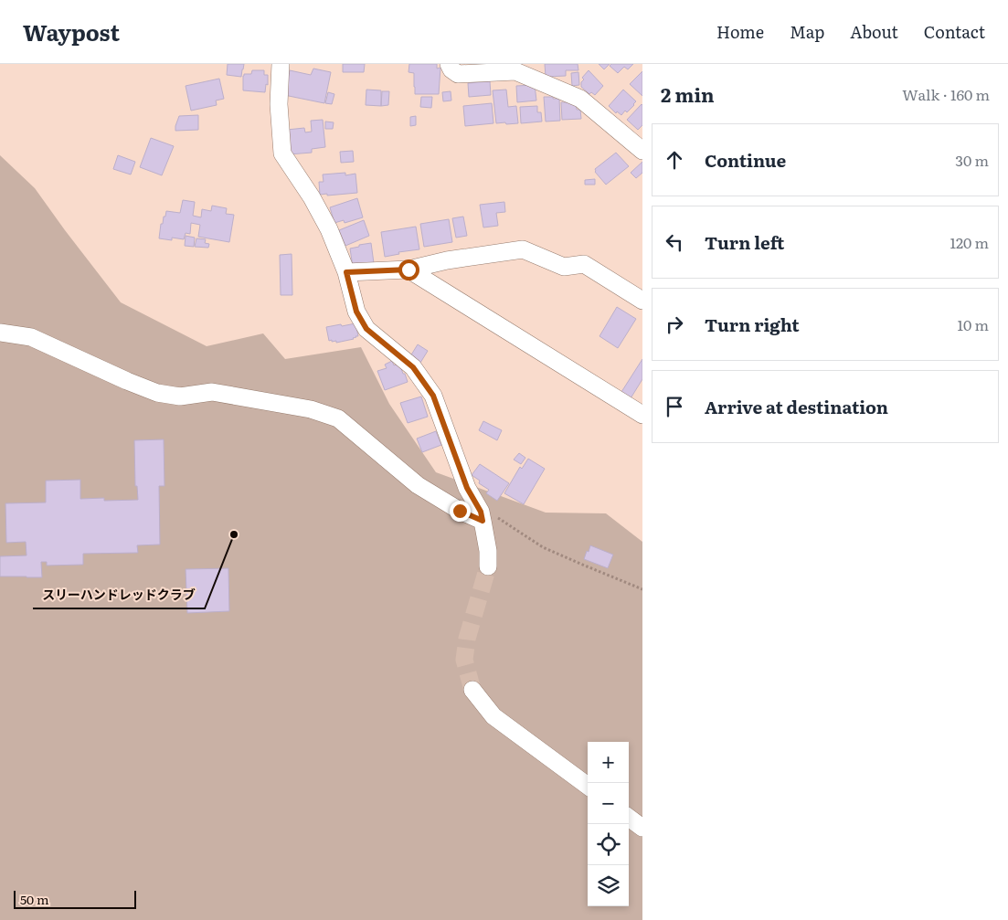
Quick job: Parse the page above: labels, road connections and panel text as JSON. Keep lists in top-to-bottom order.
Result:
{
  "places": ["スリーハンドレッドクラブ"],
  "scale_bar": "50 m",
  "page": {
    "header": "Waypost",
    "nav": [
      "Home",
      "Map",
      "About",
      "Contact"
    ],
    "heading": ["2 min", "Walk · 160 m"],
    "list": [
      ["Continue", "30 m"],
      ["Turn left", "120 m"],
      ["Turn right", "10 m"],
      "Arrive at destination"
    ],
    "map_buttons": ["+", "−"],
    "scale": "50 m"
  }
}
